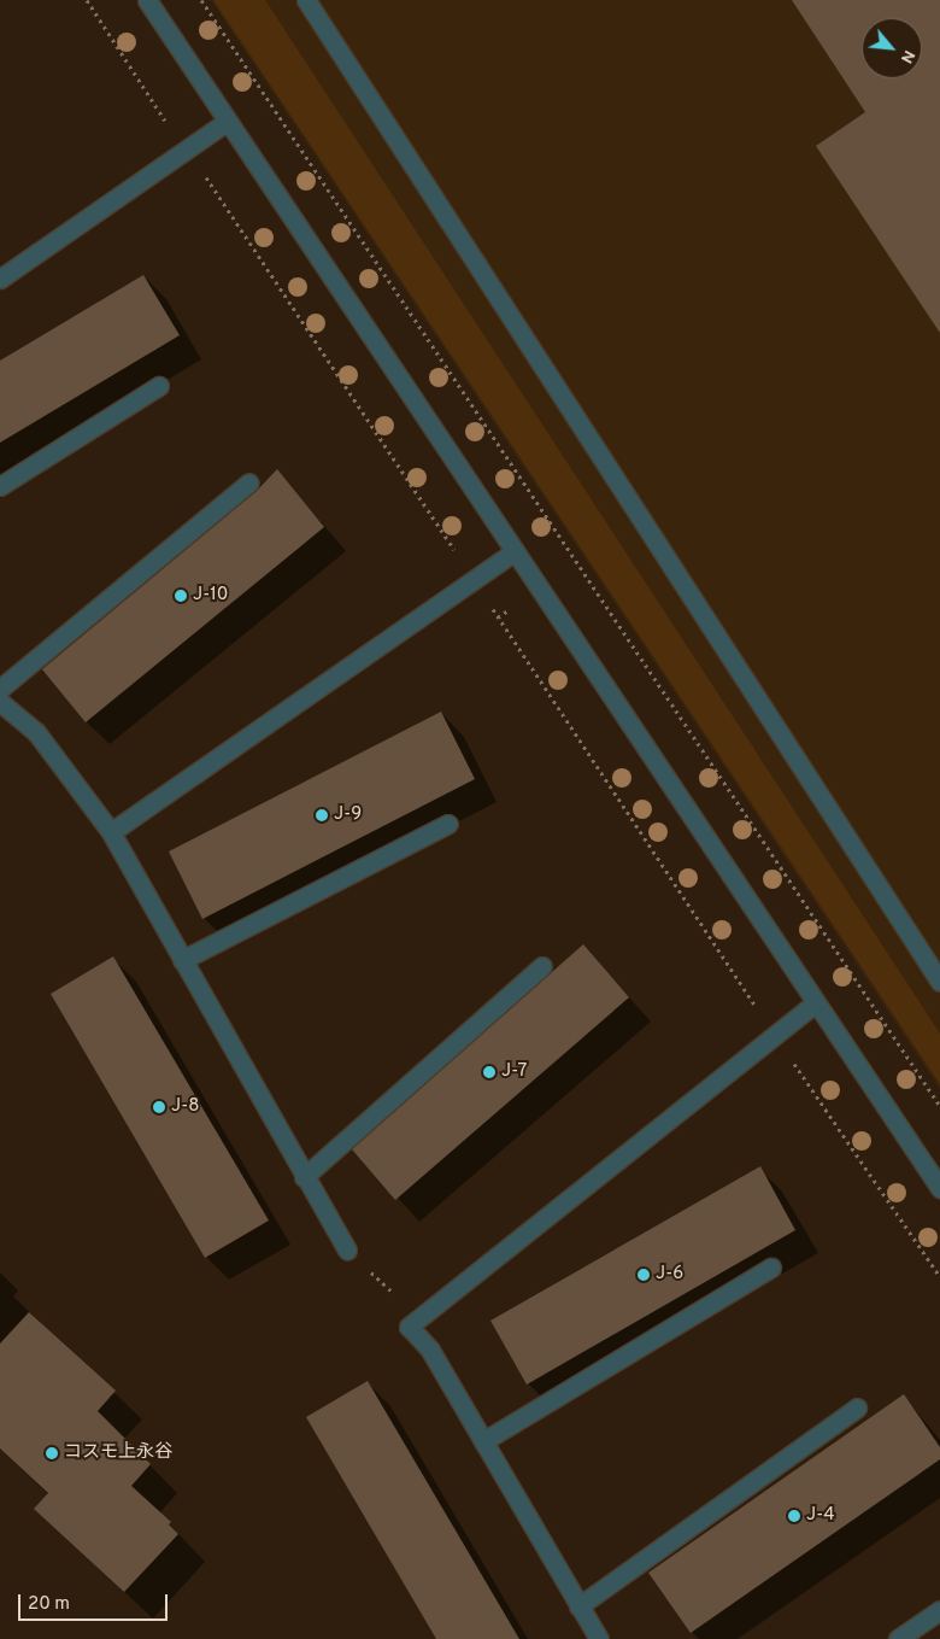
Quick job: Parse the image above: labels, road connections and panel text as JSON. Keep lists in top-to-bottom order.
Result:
{
  "places": [
    "J-10",
    "J-9",
    "J-7",
    "J-8",
    "J-6",
    "コスモ上永谷",
    "J-4"
  ],
  "scale_bar": "20 m",
  "north": "bottom right"
}
